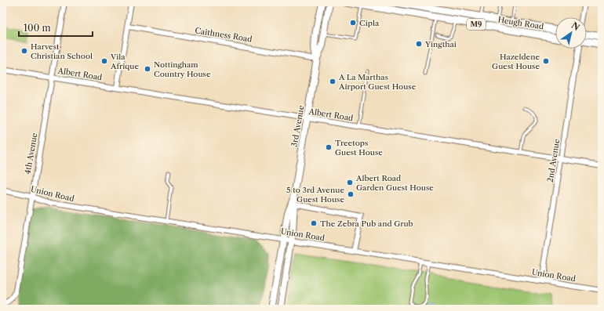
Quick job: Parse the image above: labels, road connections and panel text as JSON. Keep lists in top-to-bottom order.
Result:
{
  "streets": {
    "main road": ["Heugh Road", "M9"],
    "street": [
      "Caithness Road",
      "Albert Road",
      "3rd Avenue",
      "4th Avenue",
      "2nd Avenue",
      "Union Road"
    ]
  },
  "crossings": [
    ["Caithness Road", "3rd Avenue"],
    ["Albert Road", "3rd Avenue"],
    ["Albert Road", "4th Avenue"],
    ["Albert Road", "2nd Avenue"],
    ["3rd Avenue", "Union Road"],
    ["4th Avenue", "Union Road"],
    ["2nd Avenue", "Union Road"]
  ],
  "places": [
    "Cipla",
    "Yingthai",
    "Harvest Christian School",
    "Vila Afrique",
    "Hazeldene Guest House",
    "Nottingham Country House",
    "A La Marthas Airport Guest House",
    "Treetops Guest House",
    "Albert Road Garden Guest House",
    "5 to 3rd Avenue Guest House",
    "The Zebra Pub and Grub"
  ],
  "scale_bar": "100 m",
  "north": "top right"
}
